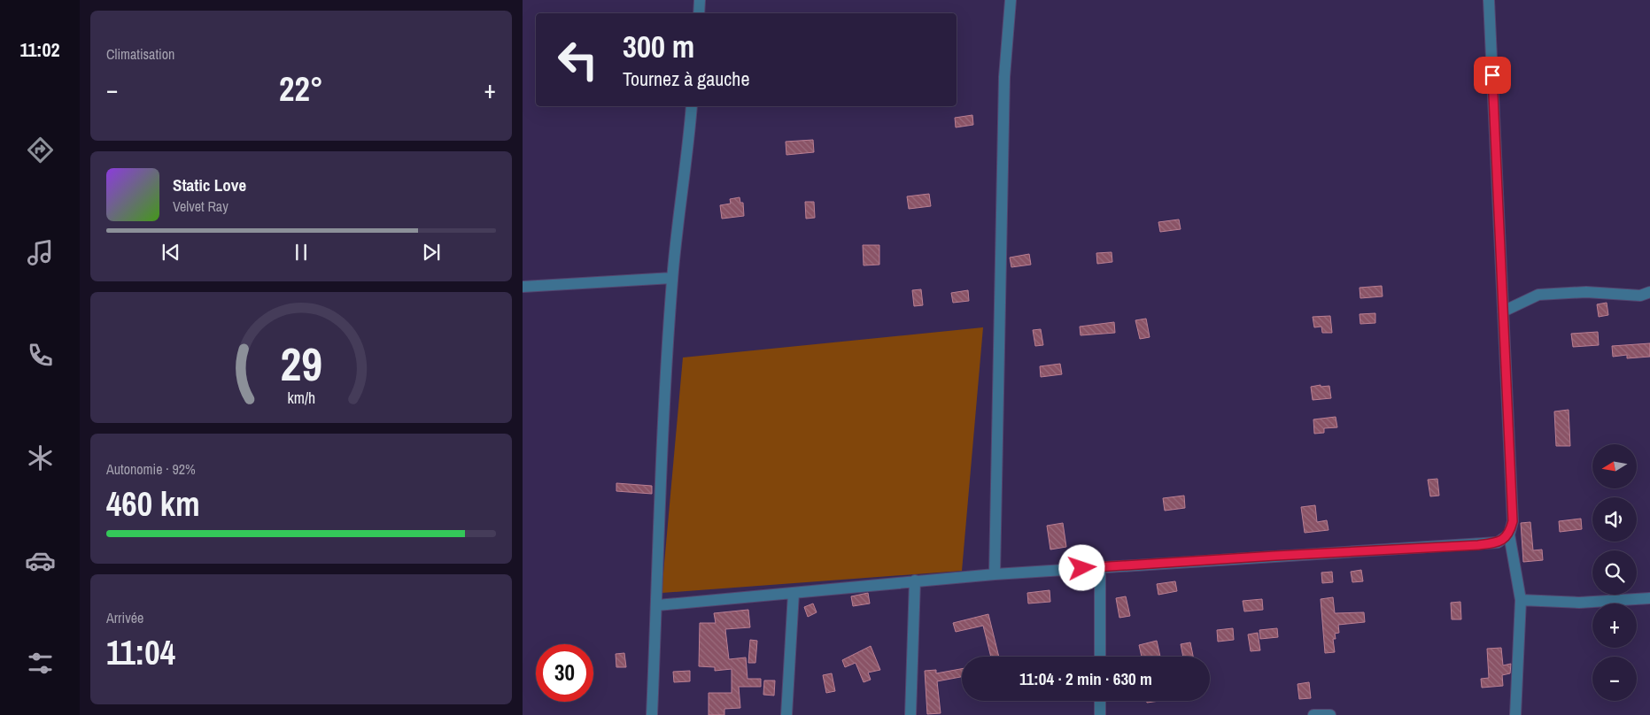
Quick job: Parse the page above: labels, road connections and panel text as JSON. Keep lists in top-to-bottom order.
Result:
{
  "north": "left",
  "page": {
    "tabs": "11:02",
    "tile": [
      "Climatisation",
      ["Autonomie · 92%", "460 km"],
      ["Arrivée", "11:04"]
    ],
    "turn": ["300 m", "Tournez à gauche"],
    "heat": ["−", "22°", "+"],
    "song": ["Static Love", "Velvet Ray"],
    "map_buttons": ["+", "−"],
    "limit": "30",
    "trip": "11:04 · 2 min · 630 m",
    "gauge": ["29", "km/h"]
  }
}
